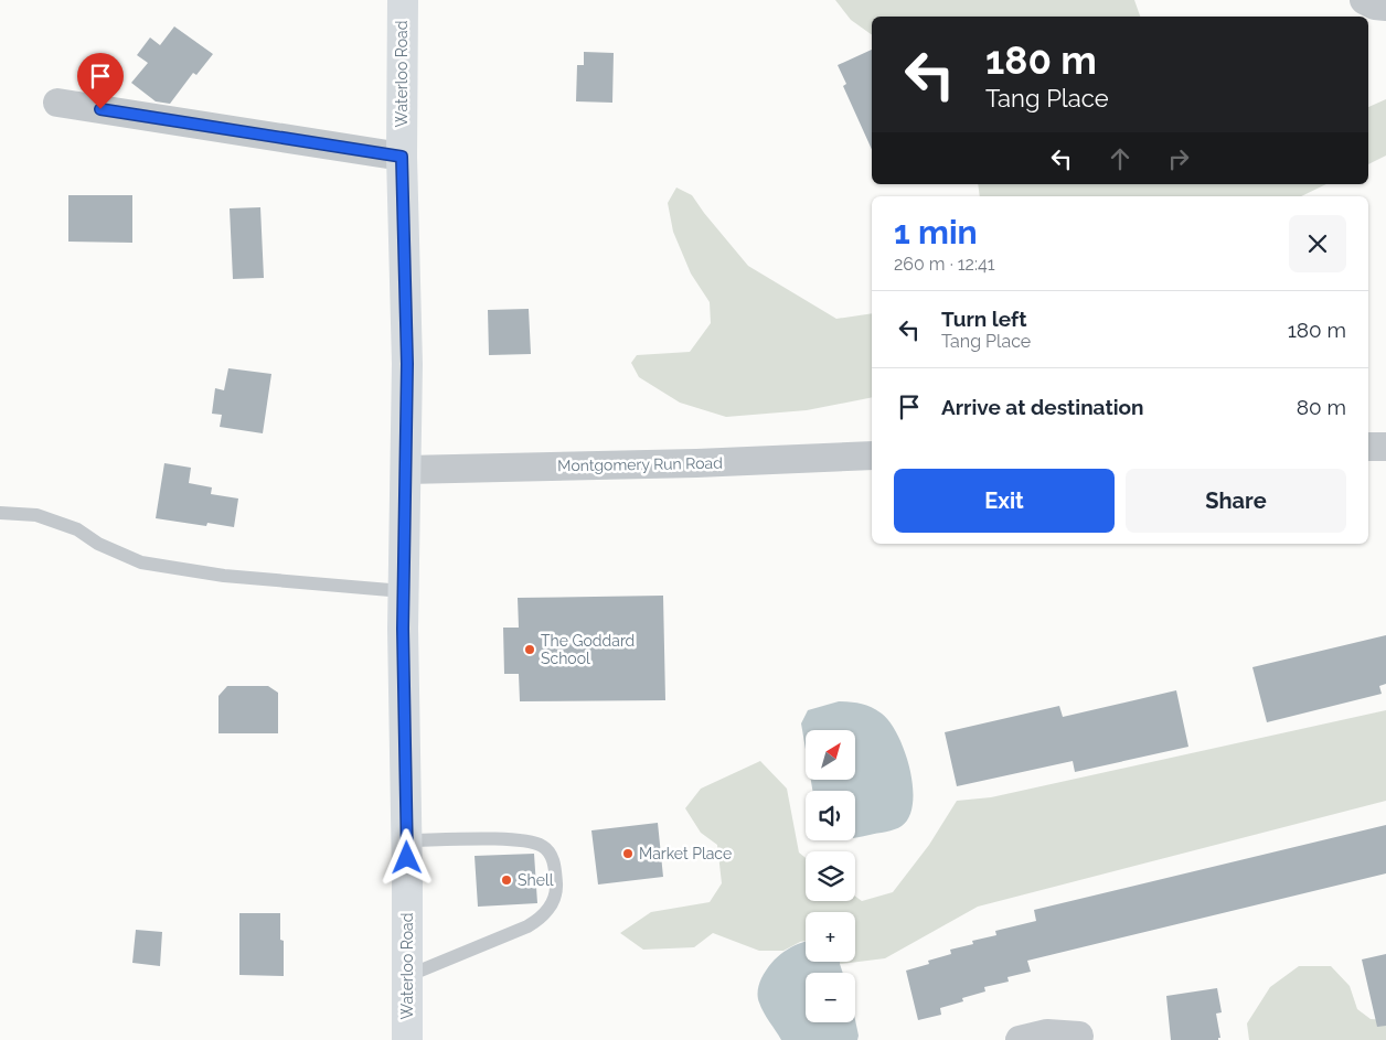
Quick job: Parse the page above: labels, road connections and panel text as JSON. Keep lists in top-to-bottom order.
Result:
{
  "streets": {
    "main road": ["Waterloo Road"],
    "street": ["Montgomery Run Road"]
  },
  "crossings": [
    ["Waterloo Road", "Montgomery Run Road"]
  ],
  "places": ["The Goddard School", "Market Place", "Shell"],
  "north": "top right",
  "page": {
    "turn": ["180 m", "Tang Place"],
    "heading": ["1 min", "260 m · 12:41"],
    "list": [
      {
        "name": "Turn left",
        "note": "Tang Place",
        "value": "180 m"
      },
      {
        "name": "Arrive at destination",
        "value": "80 m"
      }
    ],
    "buttons": ["Exit", "Share"],
    "map_buttons": ["+", "−"]
  }
}
